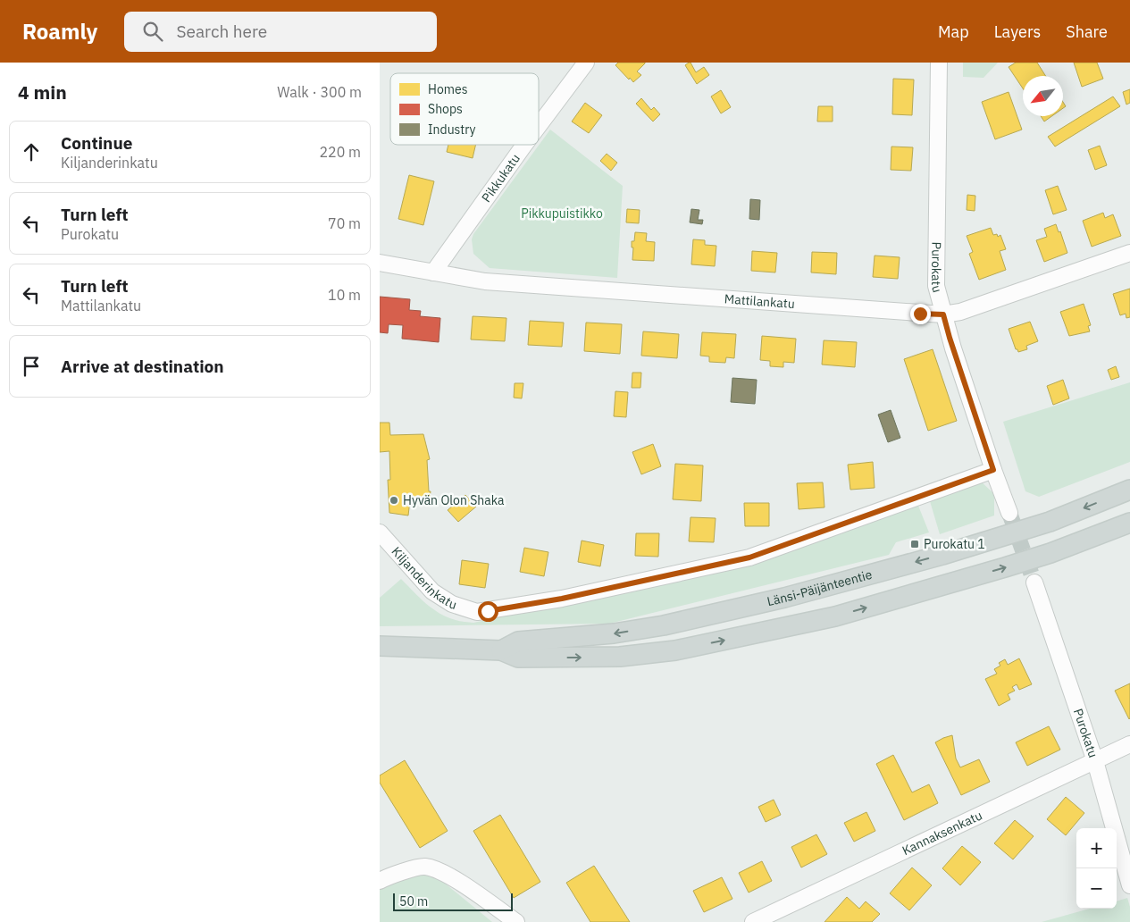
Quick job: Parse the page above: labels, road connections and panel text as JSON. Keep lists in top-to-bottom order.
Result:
{
  "streets": {
    "main road": ["Länsi-Päijänteentie"],
    "street": [
      "Pikkukatu",
      "Purokatu",
      "Mattilankatu",
      "Kiljanderinkatu",
      "Kannaksenkatu"
    ]
  },
  "crossings": [
    ["Pikkukatu", "Mattilankatu"],
    ["Purokatu", "Mattilankatu"],
    ["Purokatu", "Kiljanderinkatu"],
    ["Purokatu", "Kannaksenkatu"]
  ],
  "parks": ["Pikkupuistikko"],
  "places": {
    "other": ["Hyvän Olon Shaka"],
    "transit": ["Purokatu 1"]
  },
  "legend": ["Homes", "Shops", "Industry"],
  "scale_bar": "50 m",
  "north": "bottom left",
  "page": {
    "header": "Roamly",
    "search": "Search here",
    "nav": ["Map", "Layers", "Share"],
    "heading": ["4 min", "Walk · 300 m"],
    "list": [
      ["Continue", "Kiljanderinkatu", "220 m"],
      ["Turn left", "Purokatu", "70 m"],
      ["Turn left", "Mattilankatu", "10 m"],
      "Arrive at destination"
    ],
    "map_buttons": ["+", "−"],
    "scale": "50 m"
  }
}
